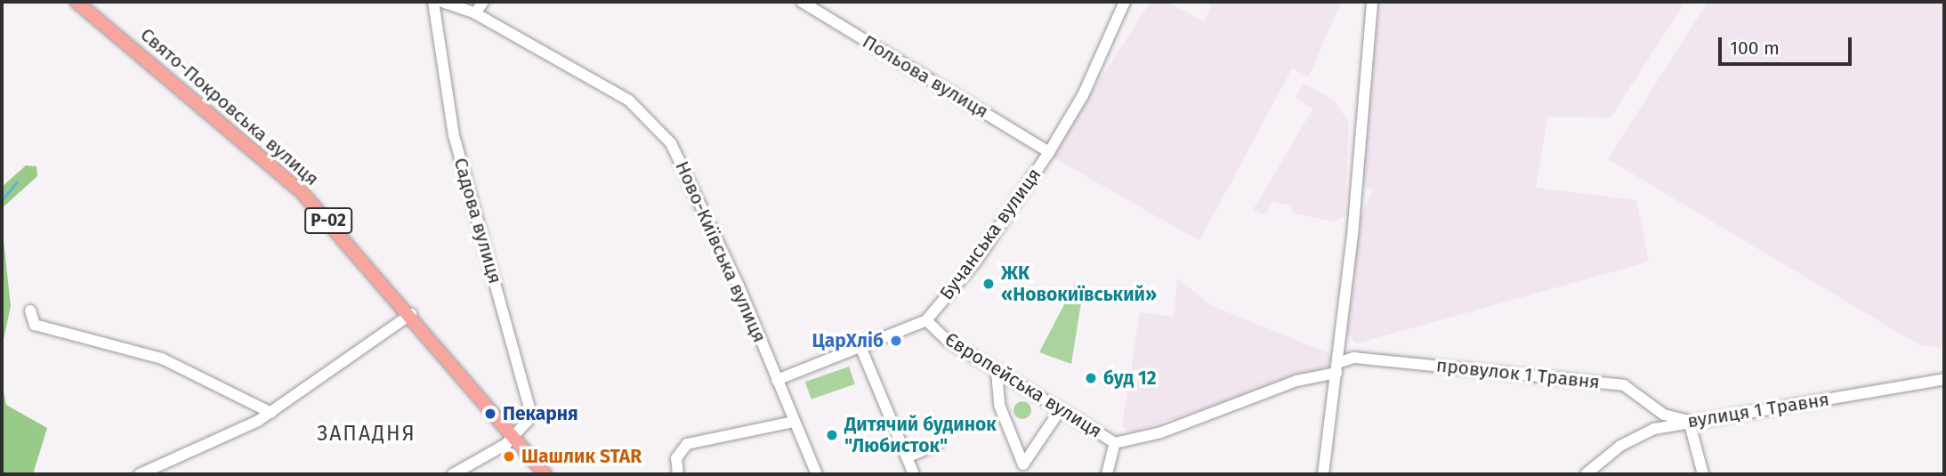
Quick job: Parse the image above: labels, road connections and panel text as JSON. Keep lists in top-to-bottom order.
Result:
{
  "streets": {
    "main road": ["Свято-Покровська вулиця", "Р-02"],
    "street": [
      "Польова вулиця",
      "Садова вулиця",
      "Бучанська вулиця",
      "Ново-Київська вулиця",
      "провулок 1 Травня",
      "Європейська вулиця",
      "вулиця 1 Травня"
    ]
  },
  "crossings": [
    ["Польова вулиця", "Бучанська вулиця"],
    ["Свято-Покровська вулиця", "Садова вулиця"],
    ["Бучанська вулиця", "Ново-Київська вулиця"],
    ["Бучанська вулиця", "Європейська вулиця"],
    ["провулок 1 Травня", "Європейська вулиця"],
    ["провулок 1 Травня", "вулиця 1 Травня"]
  ],
  "districts": ["ЗАПАДНЯ"],
  "places": [
    "ЖК «Новокиївський»",
    "ЦарХліб",
    "буд 12",
    "Пекарня",
    "Дитячий будинок \"Любисток\"",
    "Шашлик STAR"
  ],
  "scale_bar": "100 m"
}
